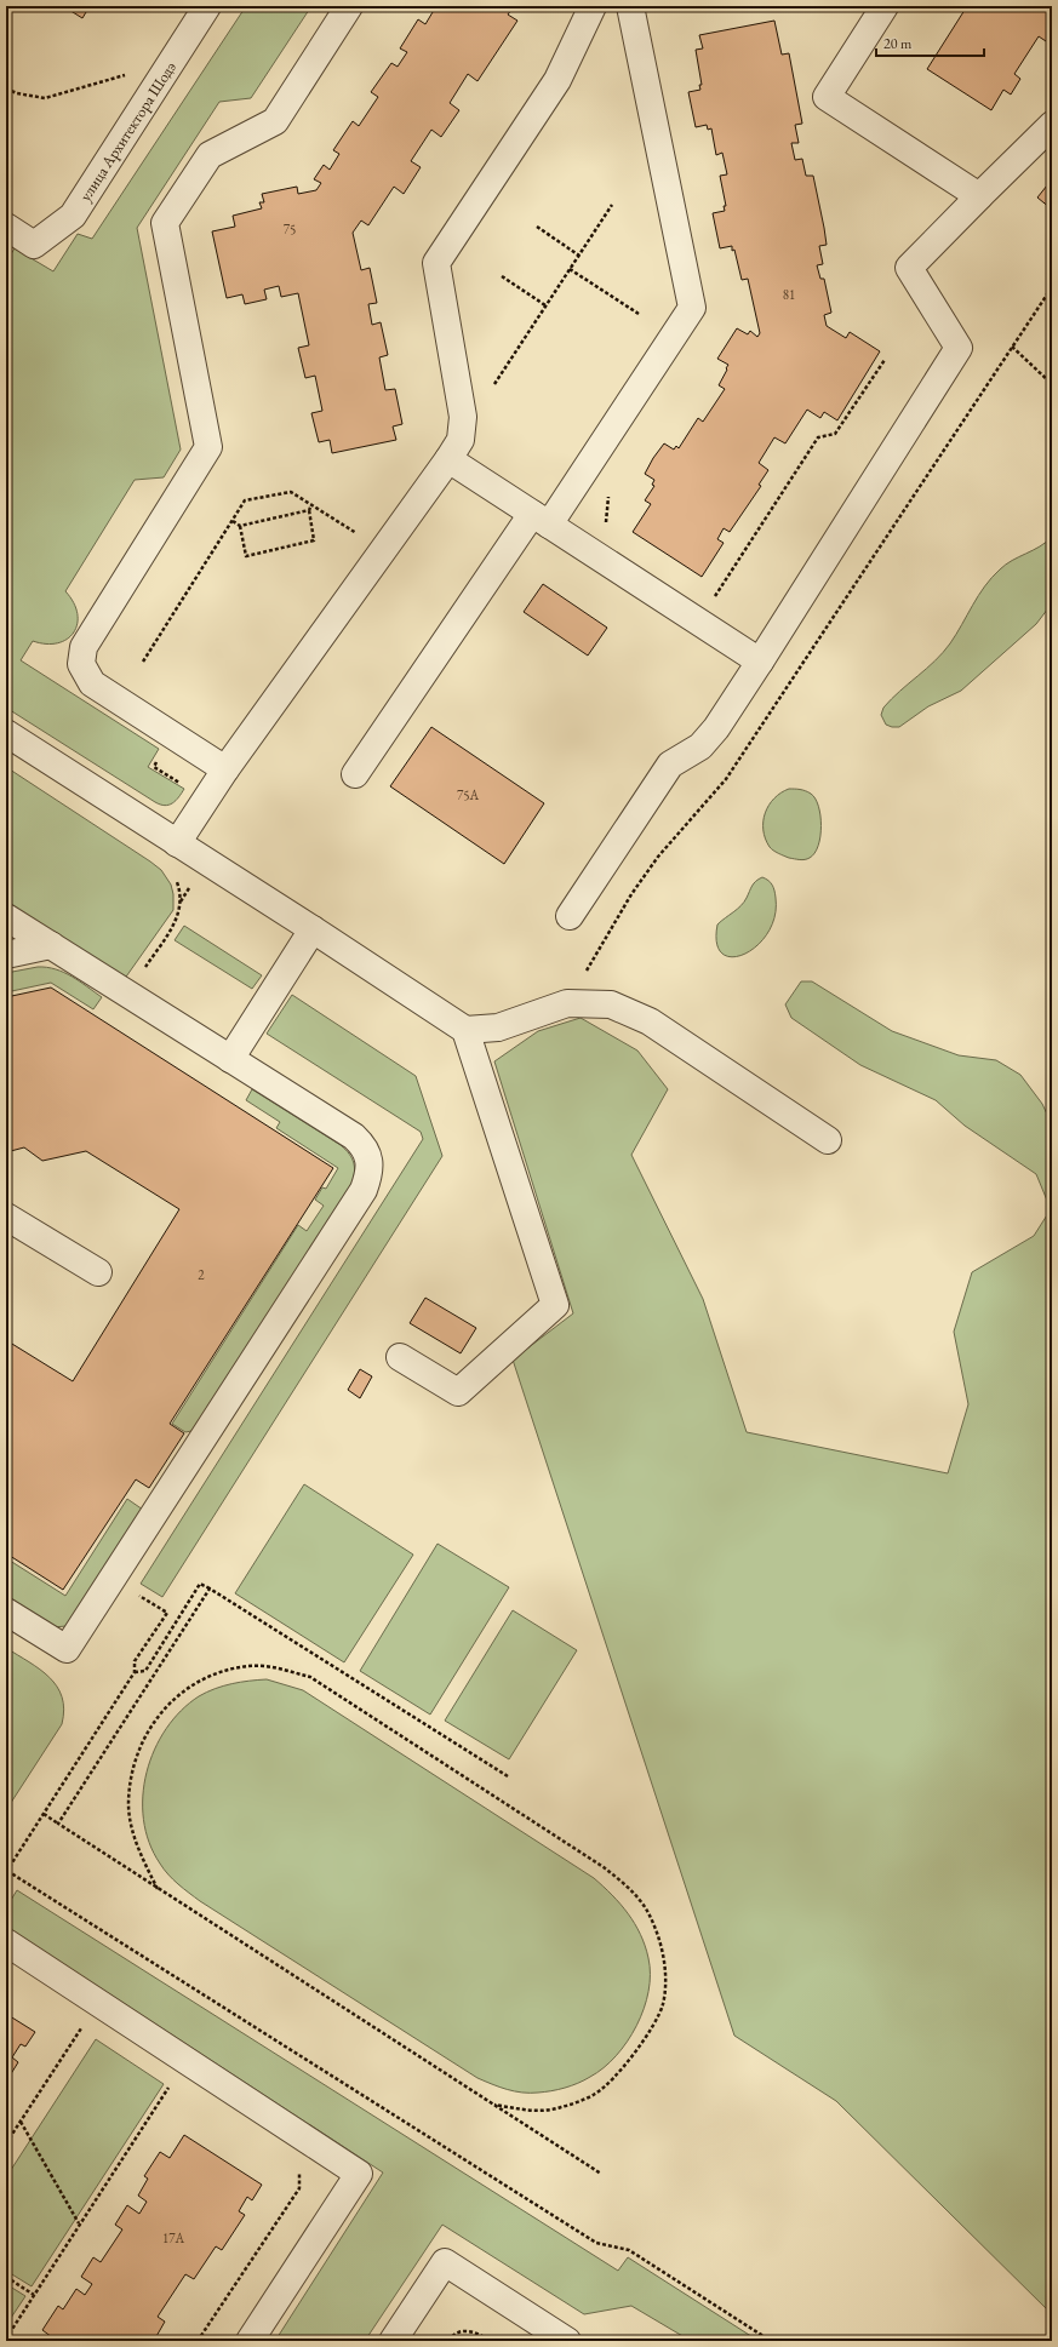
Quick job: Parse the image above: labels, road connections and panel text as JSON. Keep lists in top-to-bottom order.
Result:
{
  "streets": {
    "street": ["улица Архитектора Шодэ"]
  },
  "house_numbers": [
    "75",
    "81",
    "75А",
    "2",
    "17А"
  ],
  "scale_bar": "20 m"
}
